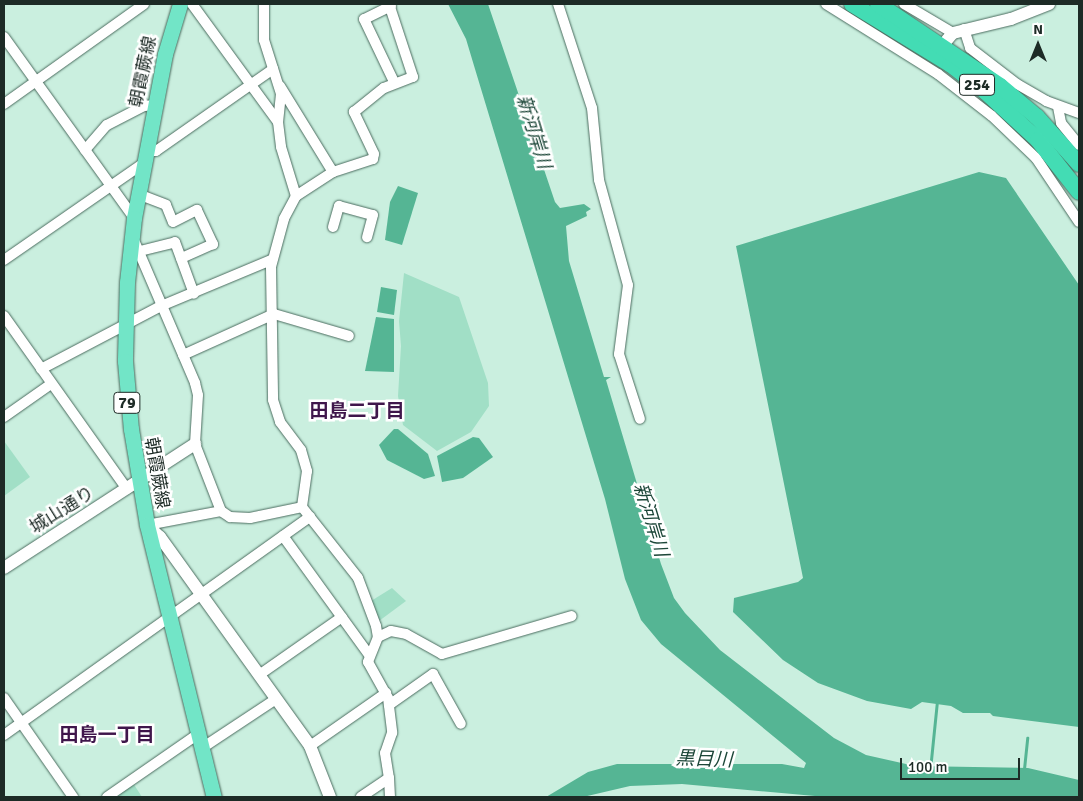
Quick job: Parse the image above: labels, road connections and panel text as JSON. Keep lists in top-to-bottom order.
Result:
{
  "streets": {
    "highway": ["254"],
    "main road": ["朝霞蕨線", "79"],
    "street": ["城山通り"]
  },
  "crossings": [
    ["朝霞蕨線", "城山通り"]
  ],
  "districts": ["田島二丁目", "田島一丁目"],
  "water": ["新河岸川", "黒目川"],
  "scale_bar": "100 m",
  "north": "top"
}
